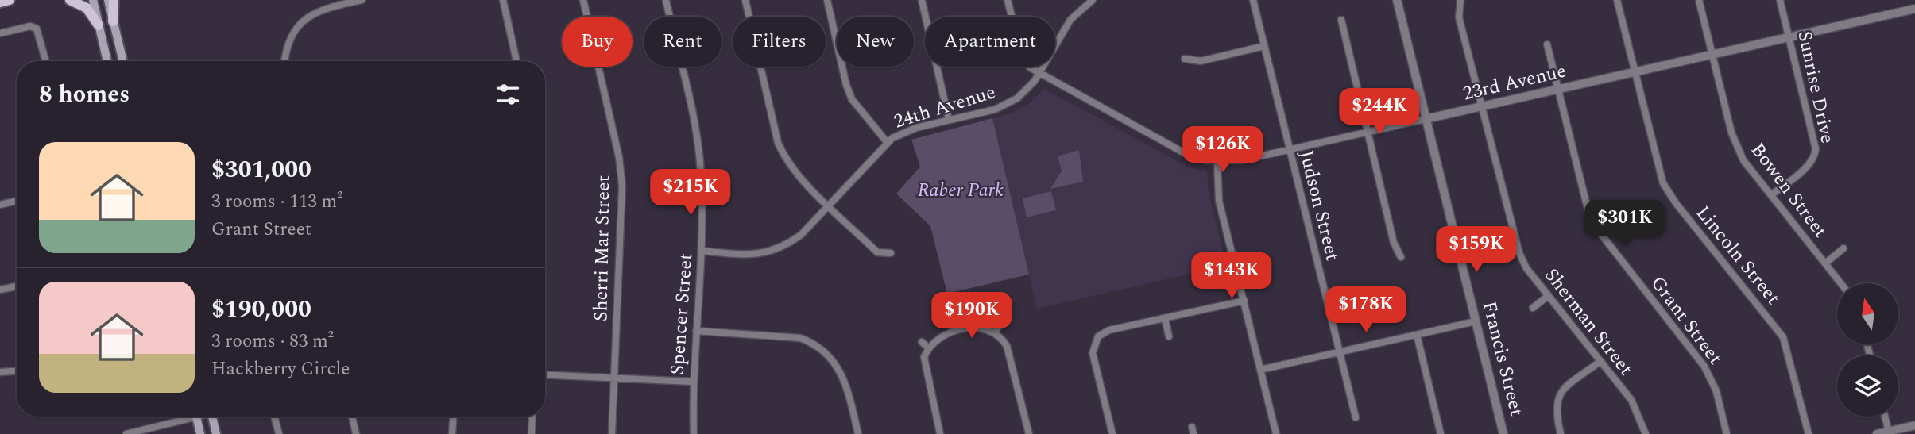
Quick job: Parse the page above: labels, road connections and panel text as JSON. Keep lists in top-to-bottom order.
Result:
{
  "streets": {
    "street": [
      "23rd Avenue",
      "Sunrise Drive",
      "24th Avenue",
      "Bowen Street",
      "Judson Street",
      "Sherri Mar Street",
      "Lincoln Street",
      "Spencer Street",
      "Grant Street",
      "Sherman Street",
      "Francis Street"
    ]
  },
  "crossings": [
    ["23rd Avenue", "Sunrise Drive"],
    ["23rd Avenue", "24th Avenue"],
    ["23rd Avenue", "Bowen Street"],
    ["23rd Avenue", "Judson Street"],
    ["23rd Avenue", "Lincoln Street"],
    ["23rd Avenue", "Grant Street"],
    ["23rd Avenue", "Sherman Street"],
    ["23rd Avenue", "Francis Street"],
    ["Sunrise Drive", "Bowen Street"],
    ["24th Avenue", "Spencer Street"]
  ],
  "parks": ["Raber Park"],
  "north": "top",
  "page": {
    "chip": [
      "Buy",
      "Rent",
      "Filters",
      "New",
      "Apartment"
    ],
    "heading": "8 homes",
    "price": [
      "$244K",
      "$126K",
      "$215K",
      "$301K",
      "$159K",
      "$143K",
      "$178K",
      "$190K"
    ],
    "list": [
      {
        "name": "$301,000",
        "note": "3 rooms · 113 m² · Grant Street"
      },
      {
        "name": "$190,000",
        "note": "3 rooms · 83 m² · Hackberry Circle"
      }
    ]
  }
}
